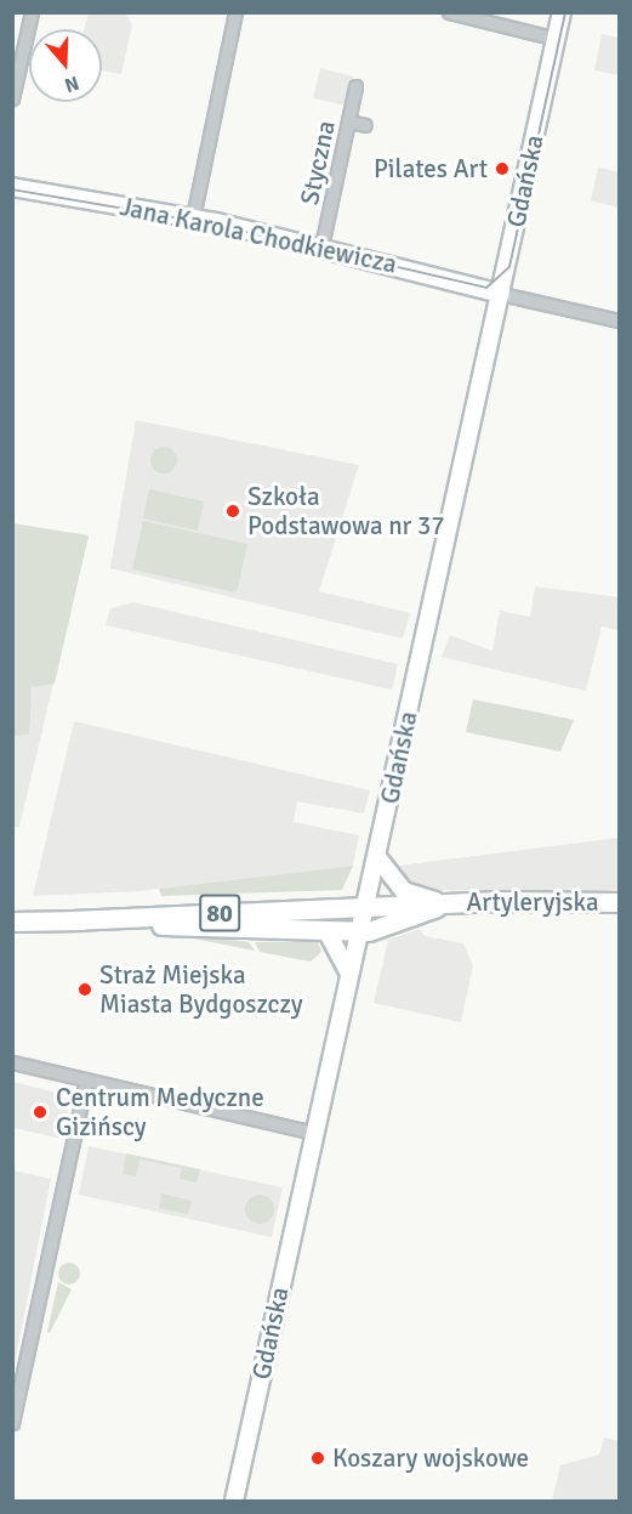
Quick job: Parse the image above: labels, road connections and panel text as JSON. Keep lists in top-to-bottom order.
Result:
{
  "streets": {
    "main road": ["Artyleryjska", "80"],
    "street": ["Styczna", "Gdańska", "Jana Karola Chodkiewicza"]
  },
  "crossings": [
    ["Styczna", "Jana Karola Chodkiewicza"],
    ["Gdańska", "Jana Karola Chodkiewicza"],
    ["Gdańska", "Artyleryjska"],
    ["Gdańska", "80"],
    ["Artyleryjska", "80"]
  ],
  "places": [
    "Pilates Art",
    "Szkoła Podstawowa nr 37",
    "Straż Miejska Miasta Bydgoszczy",
    "Centrum Medyczne Gizińscy",
    "Koszary wojskowe"
  ],
  "north": "bottom"
}
